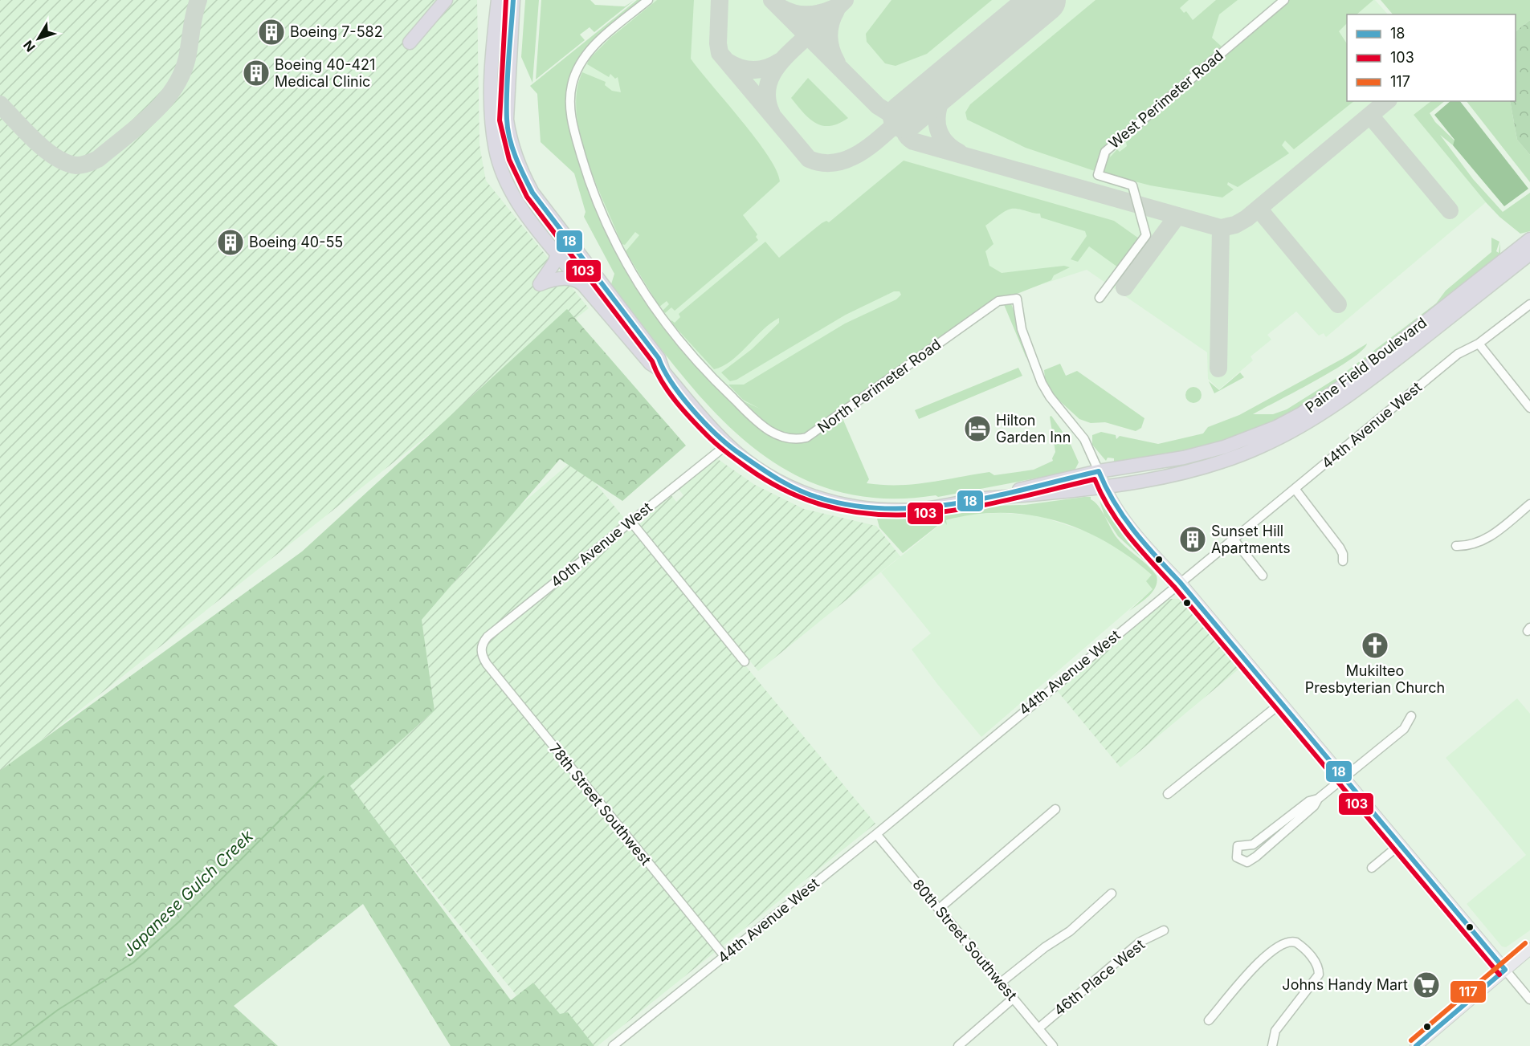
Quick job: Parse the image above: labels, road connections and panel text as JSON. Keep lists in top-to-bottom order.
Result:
{
  "streets": {
    "highway": ["Paine Field Boulevard"],
    "street": [
      "West Perimeter Road",
      "North Perimeter Road",
      "44th Avenue West",
      "40th Avenue West",
      "78th Street Southwest",
      "80th Street Southwest",
      "46th Place West"
    ]
  },
  "crossings": [
    ["Paine Field Boulevard", "North Perimeter Road"],
    ["44th Avenue West", "78th Street Southwest"],
    ["44th Avenue West", "80th Street Southwest"],
    ["40th Avenue West", "78th Street Southwest"],
    ["80th Street Southwest", "46th Place West"]
  ],
  "water": ["Japanese Gulch Creek"],
  "places": {
    "building": [
      "Boeing 7-582",
      "Boeing 40-421 Medical Clinic",
      "Boeing 40-55",
      "Sunset Hill Apartments"
    ],
    "hotel": ["Hilton Garden Inn"],
    "church": ["Mukilteo Presbyterian Church"],
    "supermarket": ["Johns Handy Mart"]
  },
  "lines": ["transit line 18", "transit line 103", "transit line 117"],
  "legend": ["18", "103", "117"],
  "north": "bottom left"
}
